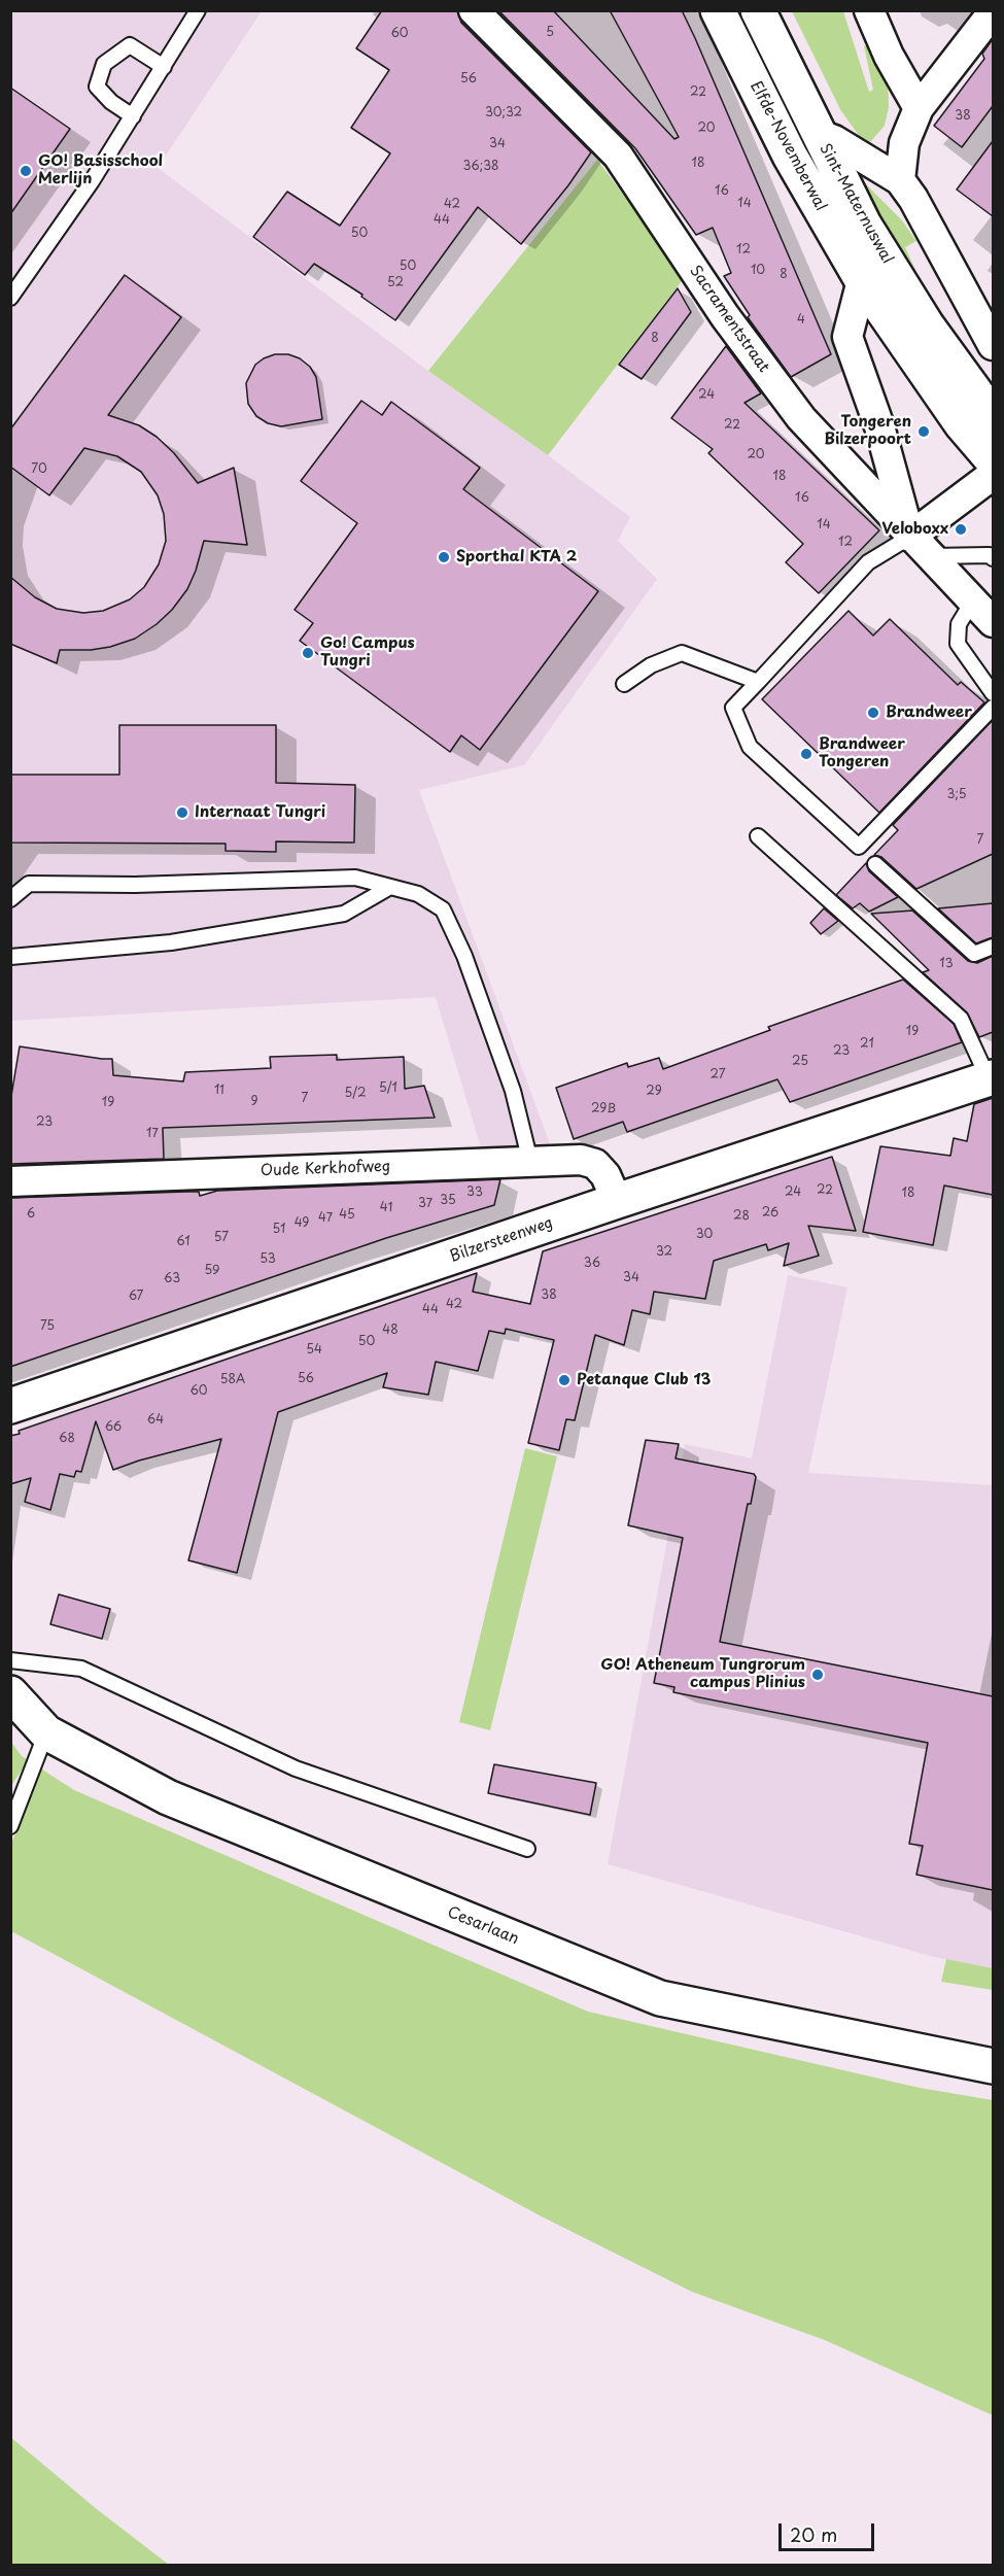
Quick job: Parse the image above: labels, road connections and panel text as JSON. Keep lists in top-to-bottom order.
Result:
{
  "streets": {
    "main road": [
      "Elfde-Novemberwal",
      "Sint-Maternuswal",
      "Bilzersteenweg",
      "Cesarlaan"
    ],
    "street": ["Sacramentstraat", "Oude Kerkhofweg"]
  },
  "crossings": [
    ["Elfde-Novemberwal", "Sint-Maternuswal"],
    ["Sint-Maternuswal", "Sacramentstraat"],
    ["Oude Kerkhofweg", "Bilzersteenweg"]
  ],
  "places": [
    "GO! Basisschool Merlijn",
    "Tongeren Bilzerpoort",
    "Veloboxx",
    "Sporthal KTA 2",
    "Go! Campus Tungri",
    "Brandweer",
    "Brandweer Tongeren",
    "Internaat Tungri",
    "Petanque Club 13",
    "GO! Atheneum Tungrorum campus Plinius"
  ],
  "house_numbers": [
    "5",
    "60",
    "56",
    "22",
    "30;32",
    "38",
    "20",
    "34",
    "18",
    "36;38",
    "16",
    "14",
    "42",
    "44",
    "50",
    "12",
    "50",
    "10",
    "8",
    "52",
    "4",
    "8",
    "24",
    "22",
    "20",
    "70",
    "18",
    "16",
    "14",
    "12",
    "3;5",
    "7",
    "13",
    "19",
    "21",
    "23",
    "25",
    "27",
    "5/1",
    "11",
    "29",
    "5/2",
    "7",
    "9",
    "19",
    "29B",
    "23",
    "17",
    "22",
    "33",
    "24",
    "18",
    "35",
    "37",
    "41",
    "26",
    "6",
    "45",
    "28",
    "47",
    "49",
    "51",
    "30",
    "57",
    "61",
    "32",
    "53",
    "36",
    "59",
    "34",
    "63",
    "38",
    "67",
    "42",
    "44",
    "75",
    "48",
    "50",
    "54",
    "56",
    "58A",
    "60",
    "64",
    "66",
    "68"
  ],
  "scale_bar": "20 m"
}
